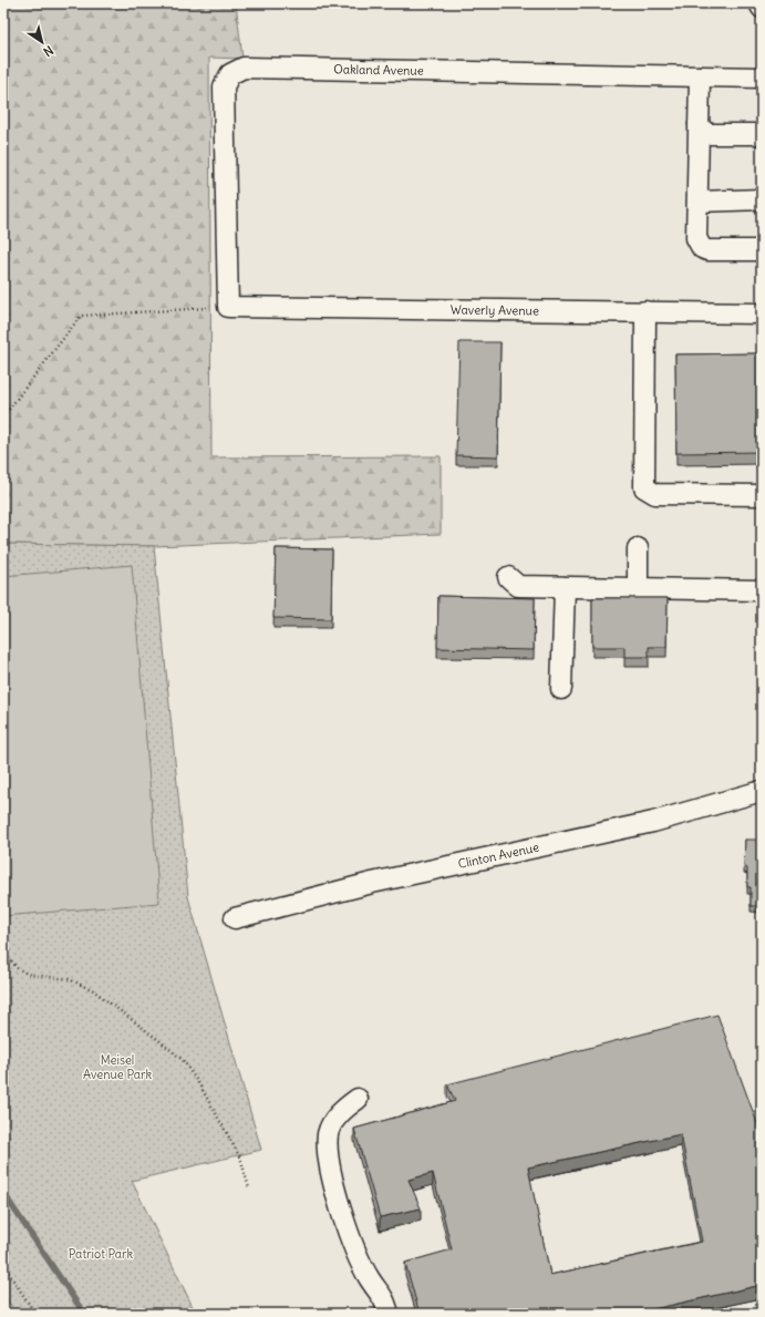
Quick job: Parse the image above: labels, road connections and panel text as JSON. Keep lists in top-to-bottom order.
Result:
{
  "streets": {
    "street": ["Oakland Avenue", "Waverly Avenue", "Clinton Avenue"]
  },
  "crossings": [
    ["Oakland Avenue", "Waverly Avenue"]
  ],
  "parks": ["Meisel Avenue Park", "Patriot Park"],
  "north": "bottom right"
}
